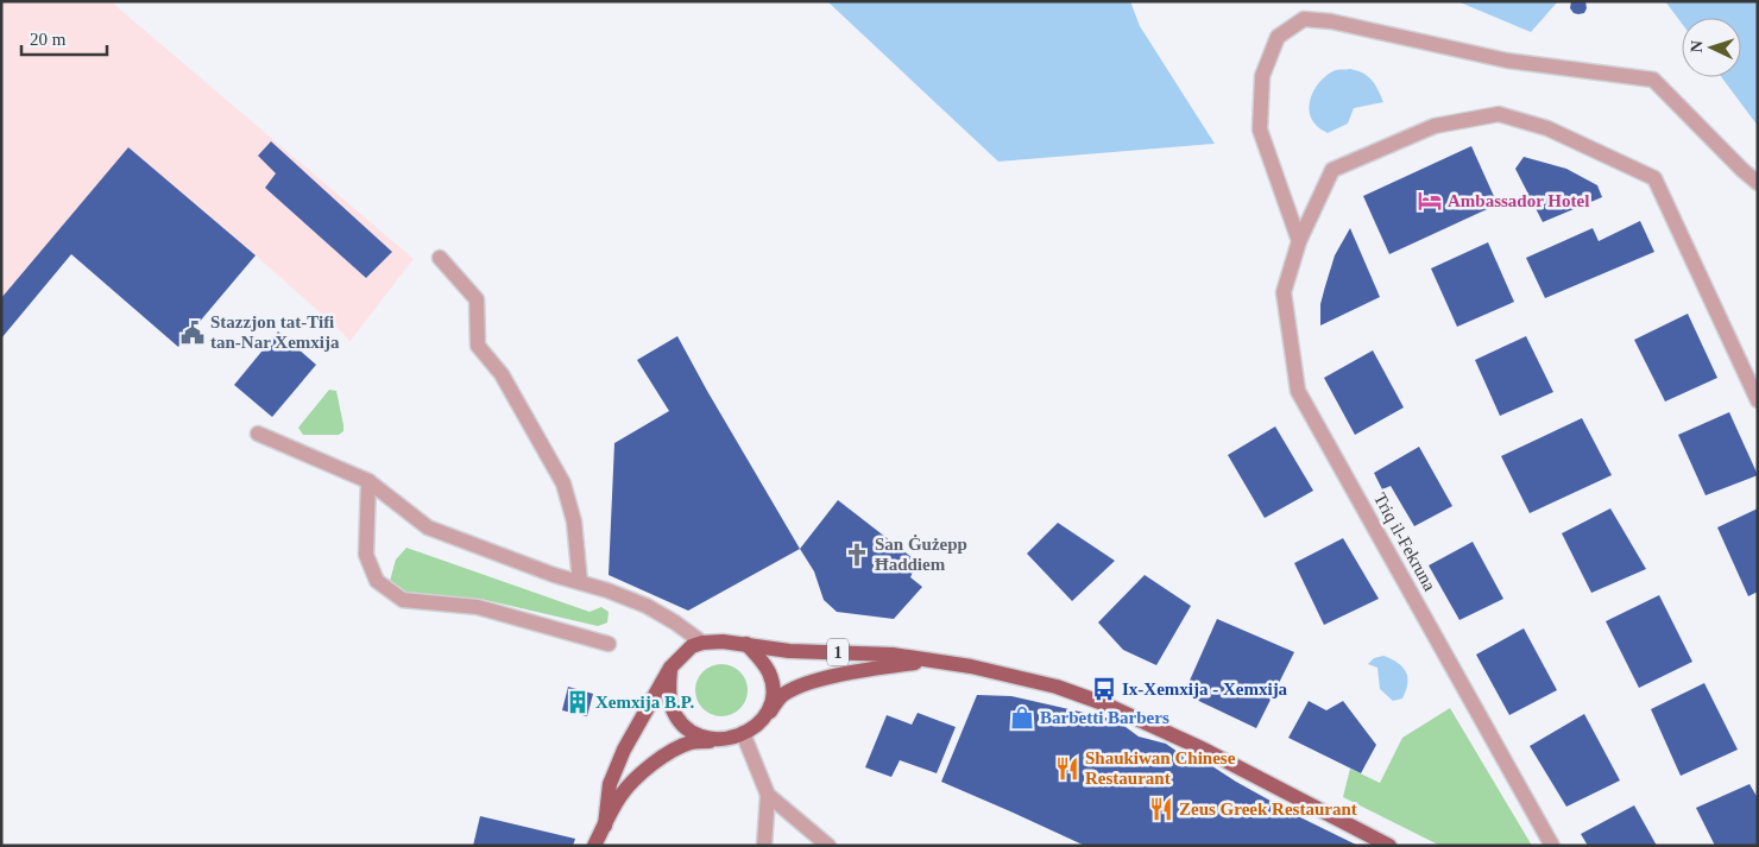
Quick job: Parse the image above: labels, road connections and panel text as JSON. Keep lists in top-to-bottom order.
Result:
{
  "streets": {
    "main road": ["1"],
    "street": ["Triq il-Fekruna"]
  },
  "places": {
    "hotel": ["Ambassador Hotel"],
    "public building": ["Stazzjon tat-Tifi tan-Nar Xemxija"],
    "church": ["San Ġużepp Ħaddiem"],
    "bus stop": ["Ix-Xemxija - Xemxija"],
    "building": ["Xemxija B.P."],
    "shop": ["Barbetti Barbers"],
    "restaurant": ["Shaukiwan Chinese Restaurant", "Zeus Greek Restaurant"]
  },
  "scale_bar": "20 m",
  "north": "left"
}
